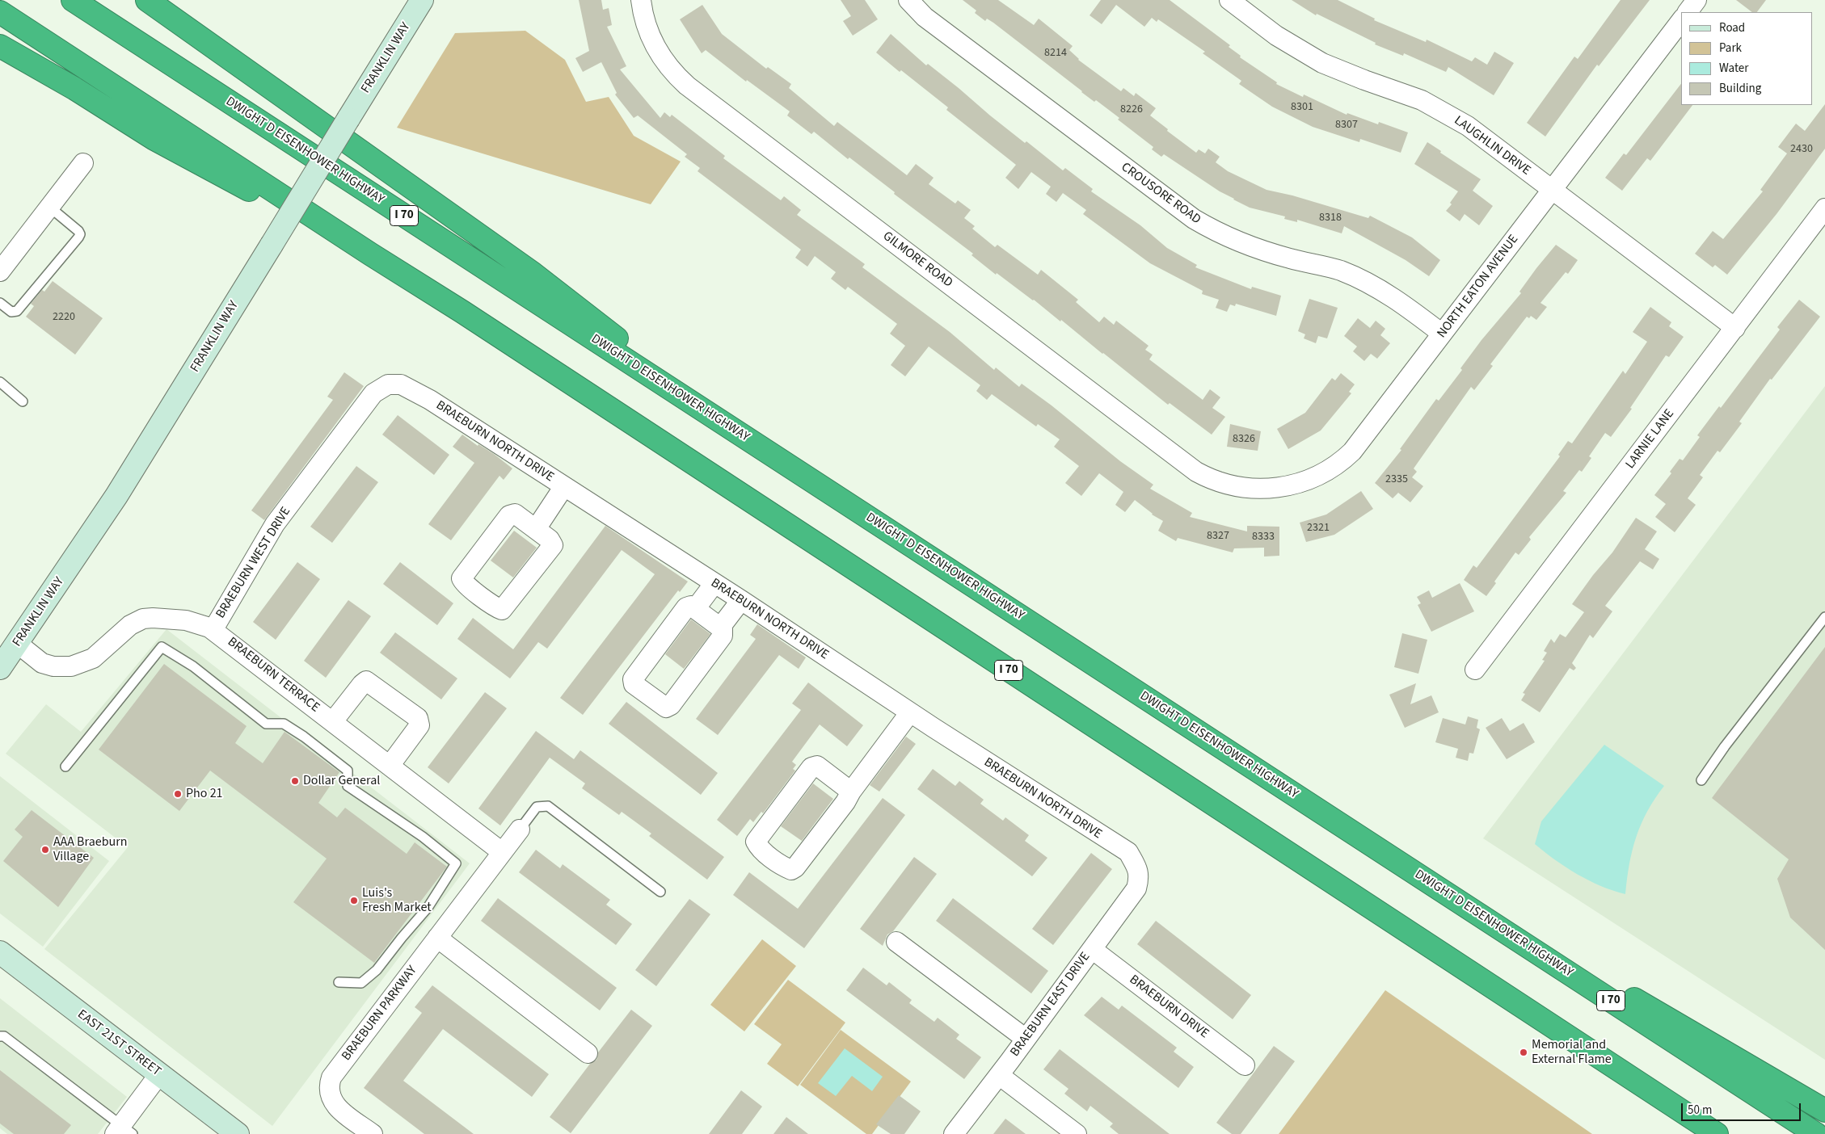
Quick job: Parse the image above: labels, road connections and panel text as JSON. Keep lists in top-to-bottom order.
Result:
{
  "streets": {
    "highway": ["DWIGHT D EISENHOWER HIGHWAY", "I 70"],
    "main road": ["FRANKLIN WAY", "EAST 21ST STREET"],
    "street": [
      "LAUGHLIN DRIVE",
      "CROUSORE ROAD",
      "GILMORE ROAD",
      "NORTH EATON AVENUE",
      "LARNIE LANE",
      "BRAEBURN NORTH DRIVE",
      "BRAEBURN WEST DRIVE",
      "BRAEBURN TERRACE",
      "BRAEBURN EAST DRIVE",
      "BRAEBURN DRIVE",
      "BRAEBURN PARKWAY"
    ]
  },
  "crossings": [
    ["FRANKLIN WAY", "BRAEBURN WEST DRIVE"],
    ["LAUGHLIN DRIVE", "NORTH EATON AVENUE"],
    ["LAUGHLIN DRIVE", "LARNIE LANE"],
    ["CROUSORE ROAD", "NORTH EATON AVENUE"],
    ["GILMORE ROAD", "NORTH EATON AVENUE"],
    ["BRAEBURN NORTH DRIVE", "BRAEBURN WEST DRIVE"],
    ["BRAEBURN NORTH DRIVE", "BRAEBURN EAST DRIVE"],
    ["BRAEBURN WEST DRIVE", "BRAEBURN TERRACE"],
    ["BRAEBURN TERRACE", "BRAEBURN PARKWAY"],
    ["BRAEBURN EAST DRIVE", "BRAEBURN DRIVE"]
  ],
  "places": [
    "Dollar General",
    "Pho 21",
    "AAA Braeburn Village",
    "Luis's Fresh Market",
    "Memorial and External Flame"
  ],
  "house_numbers": [
    "8214",
    "8301",
    "8226",
    "8307",
    "2430",
    "8318",
    "2220",
    "8326",
    "2335",
    "2321",
    "8327",
    "8333"
  ],
  "legend": [
    "Road",
    "Park",
    "Water",
    "Building"
  ],
  "scale_bar": "50 m"
}
